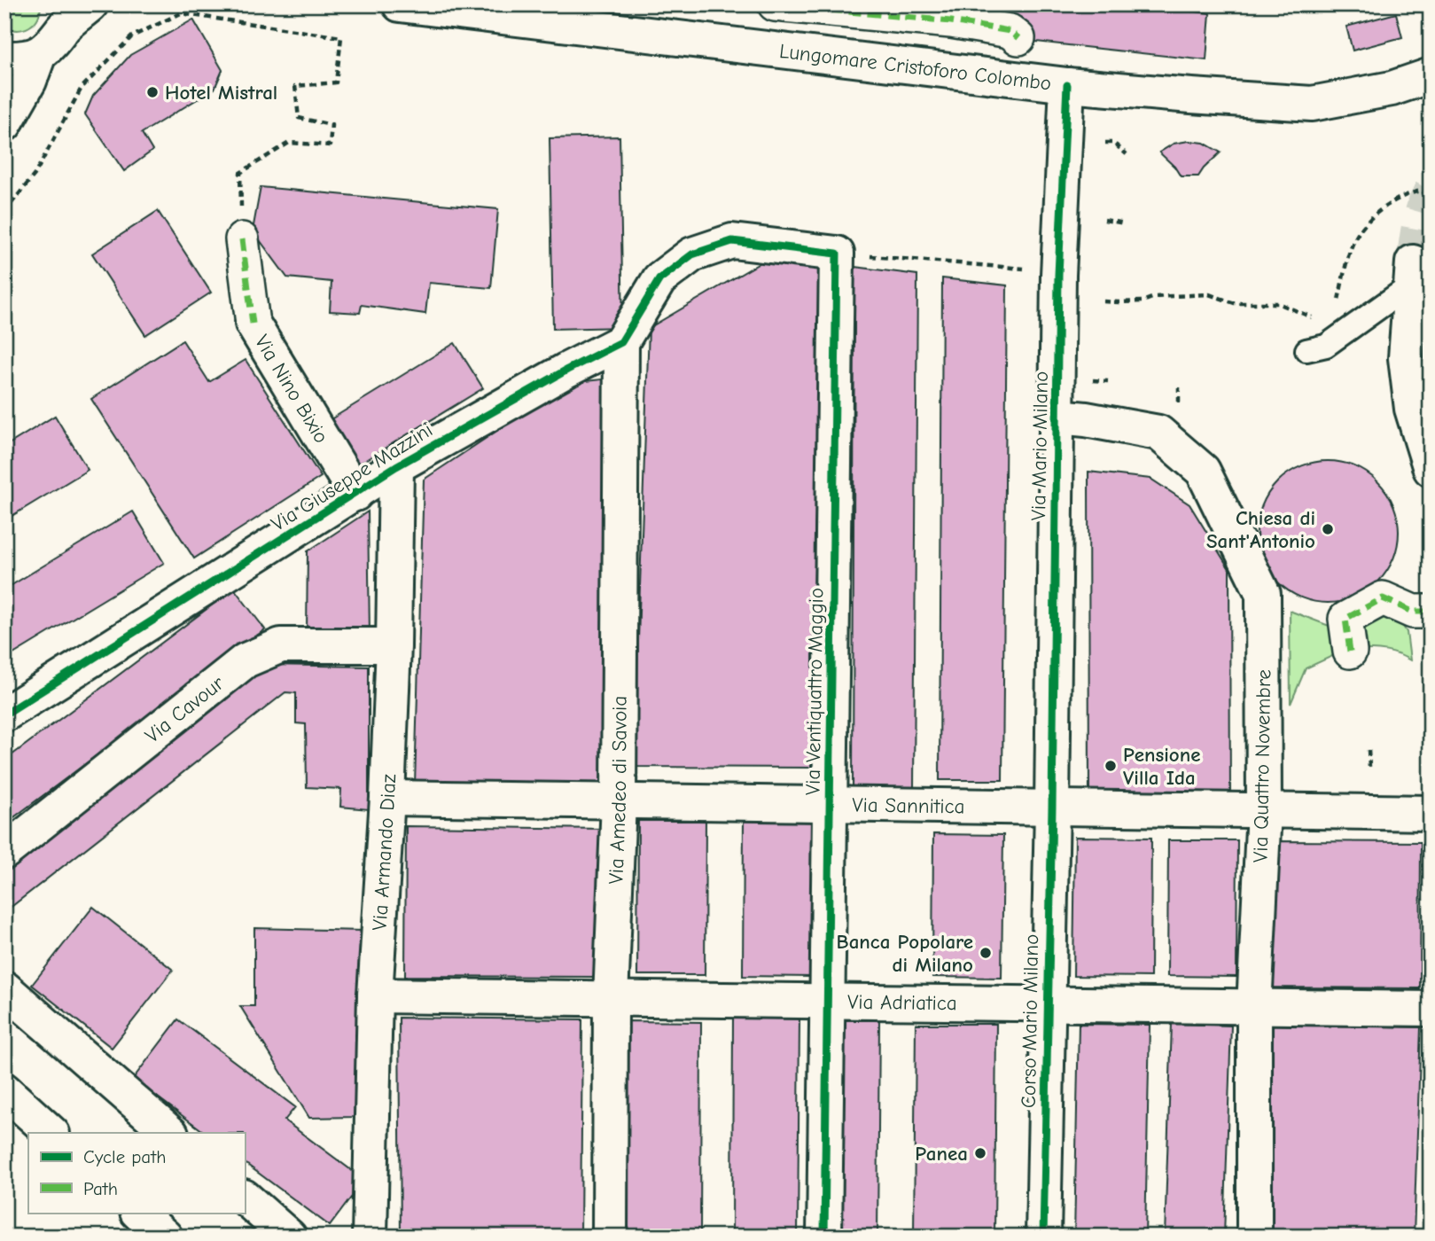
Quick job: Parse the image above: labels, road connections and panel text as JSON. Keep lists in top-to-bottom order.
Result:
{
  "streets": {
    "street": [
      "Lungomare Cristoforo Colombo",
      "Via Nino Bixio",
      "Via Mario Milano",
      "Via Giuseppe Mazzini",
      "Via Ventiquattro Maggio",
      "Via Cavour",
      "Via Quattro Novembre",
      "Via Amedeo di Savoia",
      "Via Sannitica",
      "Via Armando Diaz",
      "Via Adriatica",
      "Corso Mario Milano"
    ]
  },
  "crossings": [
    ["Lungomare Cristoforo Colombo", "Via Mario Milano"],
    ["Via Nino Bixio", "Via Giuseppe Mazzini"],
    ["Via Mario Milano", "Via Quattro Novembre"],
    ["Via Mario Milano", "Via Sannitica"],
    ["Via Mario Milano", "Corso Mario Milano"],
    ["Via Giuseppe Mazzini", "Via Amedeo di Savoia"],
    ["Via Giuseppe Mazzini", "Via Armando Diaz"],
    ["Via Ventiquattro Maggio", "Via Sannitica"],
    ["Via Ventiquattro Maggio", "Via Adriatica"],
    ["Via Cavour", "Via Armando Diaz"],
    ["Via Quattro Novembre", "Via Sannitica"],
    ["Via Quattro Novembre", "Via Adriatica"],
    ["Via Amedeo di Savoia", "Via Sannitica"],
    ["Via Amedeo di Savoia", "Via Adriatica"],
    ["Via Sannitica", "Via Armando Diaz"],
    ["Via Sannitica", "Corso Mario Milano"],
    ["Via Armando Diaz", "Via Adriatica"],
    ["Via Adriatica", "Corso Mario Milano"]
  ],
  "places": [
    "Hotel Mistral",
    "Chiesa di Sant'Antonio",
    "Pensione Villa Ida",
    "Banca Popolare di Milano",
    "Panea"
  ],
  "legend": ["Cycle path", "Path"]
}
